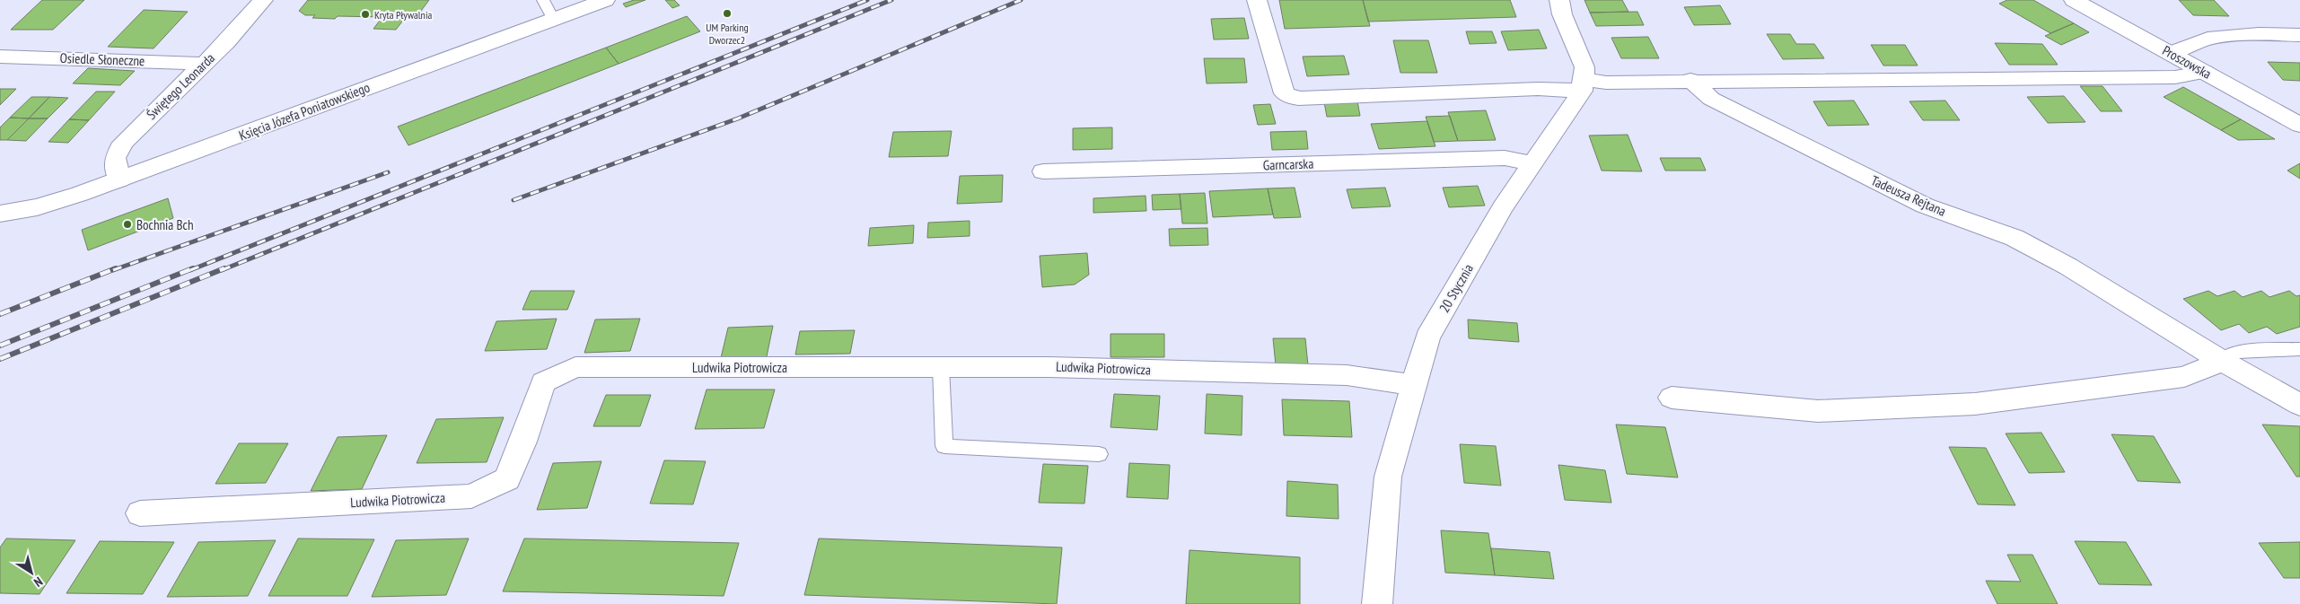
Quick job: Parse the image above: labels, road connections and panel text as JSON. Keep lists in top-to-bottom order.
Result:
{
  "streets": {
    "street": [
      "Osiedle Słoneczne",
      "Proszowska",
      "Świętego Leonarda",
      "Księcia Józefa Poniatowskiego",
      "Garncarska",
      "Tadeusza Rejtana",
      "20 Stycznia",
      "Ludwika Piotrowicza"
    ]
  },
  "crossings": [
    ["Osiedle Słoneczne", "Świętego Leonarda"],
    ["Świętego Leonarda", "Księcia Józefa Poniatowskiego"],
    ["Garncarska", "20 Stycznia"],
    ["20 Stycznia", "Ludwika Piotrowicza"]
  ],
  "places": ["UM Parking Dworzec2", "Kryta Pływalnia", "Bochnia Bch"],
  "north": "bottom right"
}
